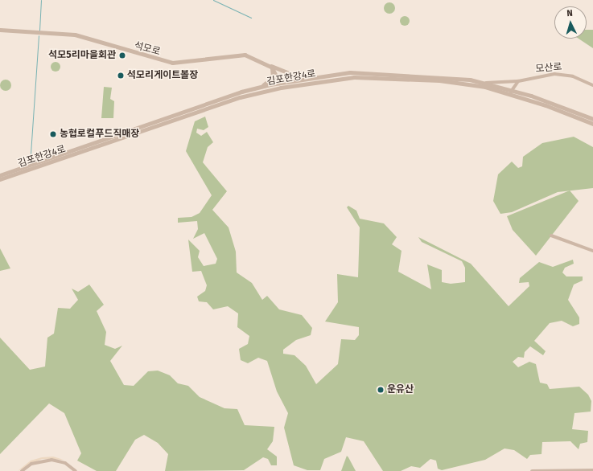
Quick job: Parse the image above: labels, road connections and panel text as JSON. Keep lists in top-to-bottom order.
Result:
{
  "streets": {
    "street": ["석모로", "모산로", "김포한강4로"]
  },
  "crossings": [
    ["모산로", "김포한강4로"]
  ],
  "places": [
    "석모5리마을회관",
    "석모리게이트볼장",
    "농협로컬푸드직매장",
    "운유산"
  ],
  "north": "top"
}
